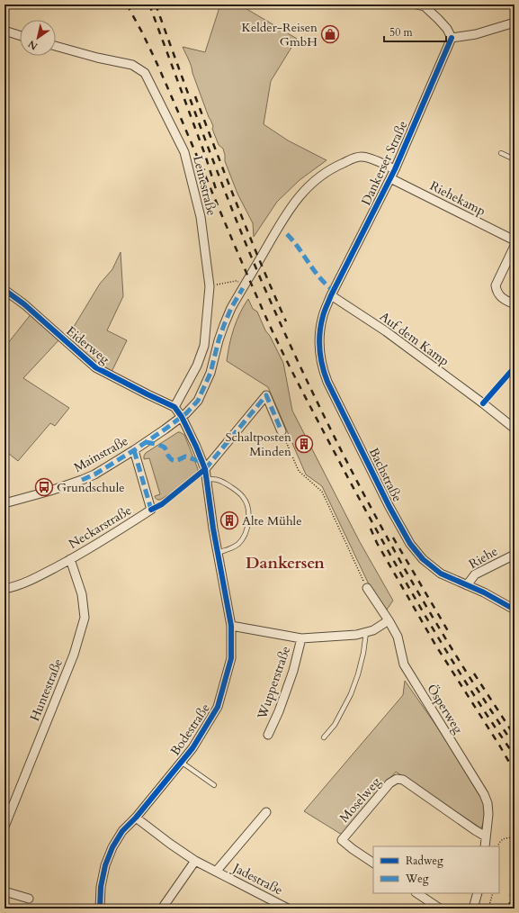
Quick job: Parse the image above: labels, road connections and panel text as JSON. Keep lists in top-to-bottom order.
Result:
{
  "streets": {
    "street": [
      "Dankerser Straße",
      "Leinestraße",
      "Riehekamp",
      "Auf dem Kamp",
      "Eiderweg",
      "Mainstraße",
      "Bachstraße",
      "Neckarstraße",
      "Riehe",
      "Wupperstraße",
      "Huntestraße",
      "Ösperweg",
      "Bodestraße",
      "Moselweg",
      "Jadestraße"
    ]
  },
  "crossings": [
    ["Dankerser Straße", "Riehekamp"],
    ["Dankerser Straße", "Auf dem Kamp"],
    ["Dankerser Straße", "Mainstraße"],
    ["Dankerser Straße", "Bachstraße"],
    ["Leinestraße", "Eiderweg"],
    ["Auf dem Kamp", "Bachstraße"],
    ["Eiderweg", "Mainstraße"],
    ["Eiderweg", "Bodestraße"],
    ["Mainstraße", "Neckarstraße"],
    ["Mainstraße", "Bodestraße"],
    ["Bachstraße", "Riehe"],
    ["Neckarstraße", "Huntestraße"],
    ["Wupperstraße", "Ösperweg"],
    ["Wupperstraße", "Bodestraße"],
    ["Ösperweg", "Moselweg"],
    ["Bodestraße", "Jadestraße"]
  ],
  "districts": ["Dankersen"],
  "places": {
    "shop": ["Kelder-Reisen GmbH"],
    "building": ["Schaltposten Minden", "Alte Mühle"],
    "bus stop": ["Grundschule"]
  },
  "legend": ["Radweg", "Weg"],
  "scale_bar": "50 m",
  "north": "bottom left"
}
